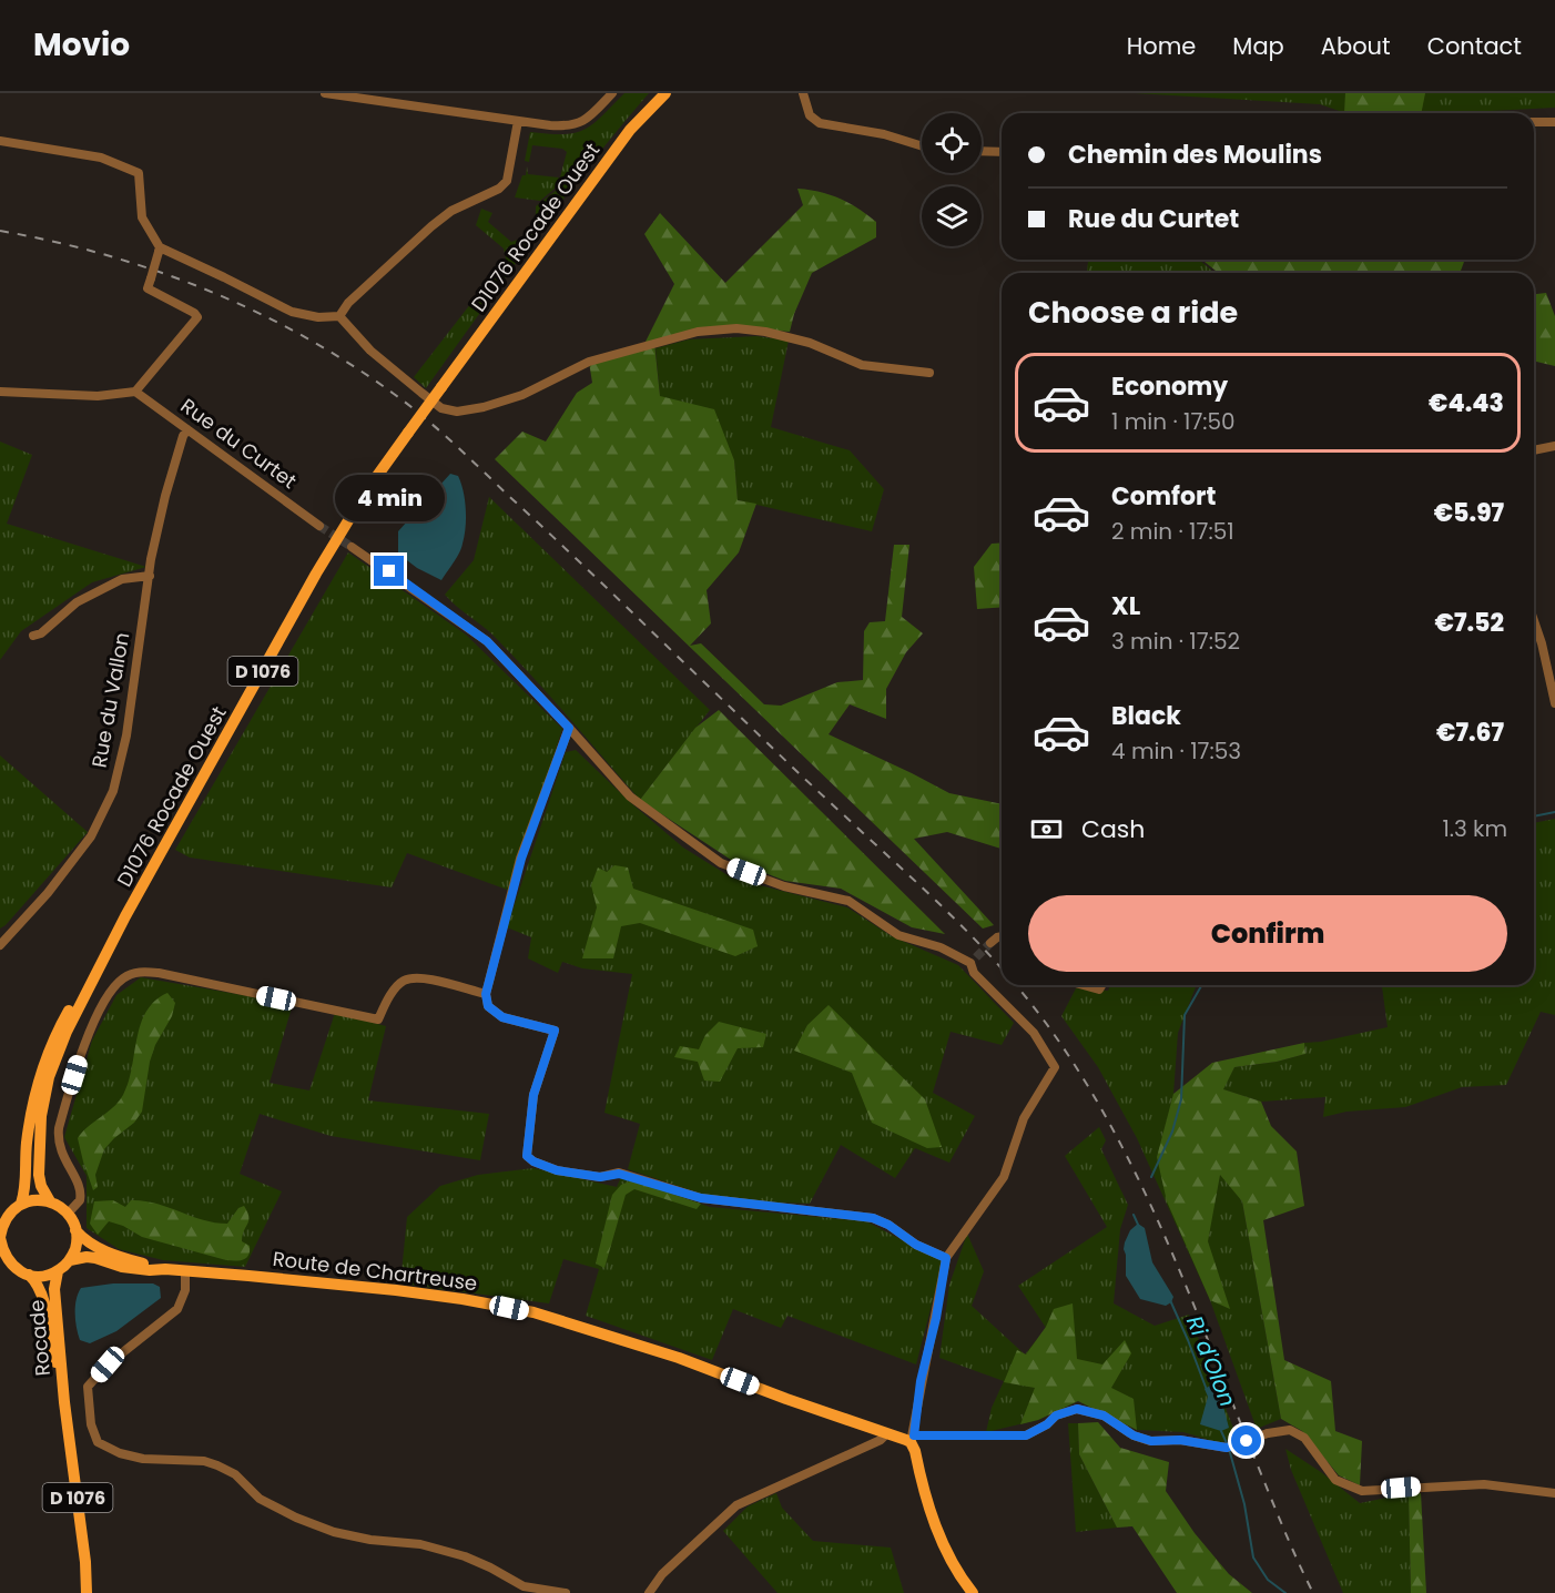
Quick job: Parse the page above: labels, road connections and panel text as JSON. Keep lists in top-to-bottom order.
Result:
{
  "streets": {
    "main road": [
      "D1076 Rocade Ouest",
      "D 1076",
      "Route de Chartreuse",
      "Rocade"
    ],
    "street": ["Rue du Curtet", "Rue du Vallon"]
  },
  "crossings": [
    ["D1076 Rocade Ouest", "D 1076"],
    ["D1076 Rocade Ouest", "Route de Chartreuse"],
    ["D1076 Rocade Ouest", "Rocade"],
    ["Rue du Curtet", "Rue du Vallon"],
    ["D 1076", "Route de Chartreuse"],
    ["D 1076", "Rocade"],
    ["Route de Chartreuse", "Rocade"]
  ],
  "water": ["Ri d'Olon"],
  "page": {
    "header": "Movio",
    "nav": [
      "Home",
      "Map",
      "About",
      "Contact"
    ],
    "banner": ["Chemin des Moulins", "Rue du Curtet"],
    "heading": "Choose a ride",
    "list": [
      {
        "name": "Economy",
        "note": "1 min · 17:50",
        "value": "€4.43"
      },
      {
        "name": "Comfort",
        "note": "2 min · 17:51",
        "value": "€5.97"
      },
      {
        "name": "XL",
        "note": "3 min · 17:52",
        "value": "€7.52"
      },
      {
        "name": "Black",
        "note": "4 min · 17:53",
        "value": "€7.67"
      }
    ],
    "bubble": "4 min",
    "pay": ["Cash", "1.3 km"],
    "buttons": "Confirm"
  }
}
